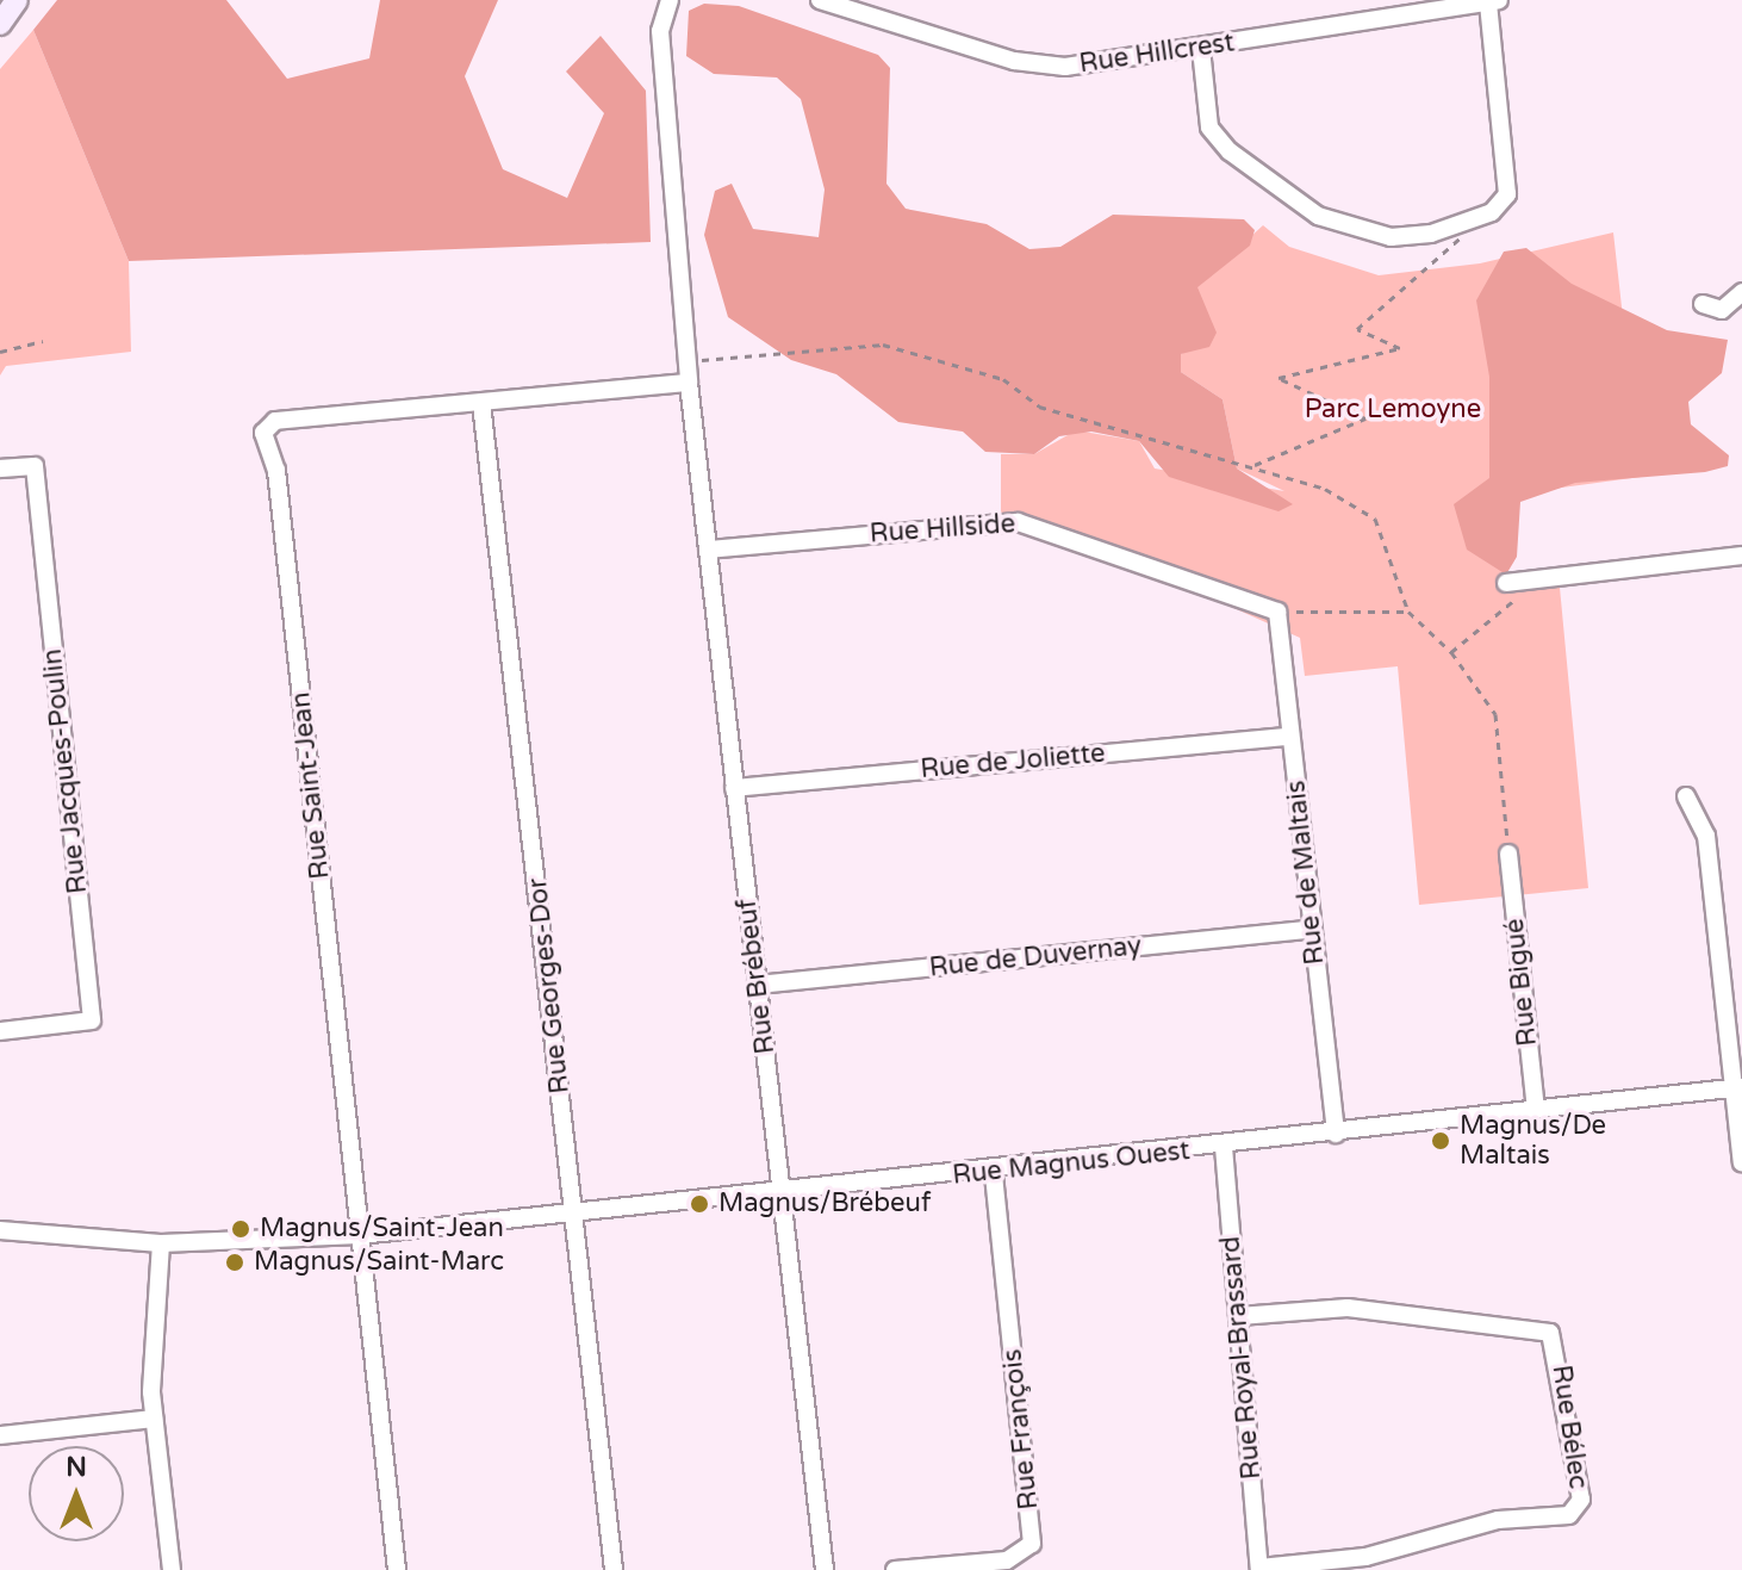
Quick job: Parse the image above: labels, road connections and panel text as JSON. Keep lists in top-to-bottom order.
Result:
{
  "streets": {
    "street": [
      "Rue Hillcrest",
      "Rue Hillside",
      "Rue de Joliette",
      "Rue Jacques-Poulin",
      "Rue Saint-Jean",
      "Rue de Maltais",
      "Rue de Duvernay",
      "Rue Brébeuf",
      "Rue Bigué",
      "Rue Georges-Dor",
      "Rue Magnus Ouest",
      "Rue Royal-Brassard",
      "Rue Bélec",
      "Rue François"
    ]
  },
  "crossings": [
    ["Rue Hillside", "Rue de Maltais"],
    ["Rue Hillside", "Rue Brébeuf"],
    ["Rue de Joliette", "Rue de Maltais"],
    ["Rue de Joliette", "Rue Brébeuf"],
    ["Rue Saint-Jean", "Rue Brébeuf"],
    ["Rue Saint-Jean", "Rue Georges-Dor"],
    ["Rue Saint-Jean", "Rue Magnus Ouest"],
    ["Rue de Maltais", "Rue de Duvernay"],
    ["Rue de Maltais", "Rue Magnus Ouest"],
    ["Rue de Duvernay", "Rue Brébeuf"],
    ["Rue Brébeuf", "Rue Magnus Ouest"],
    ["Rue Bigué", "Rue Magnus Ouest"],
    ["Rue Georges-Dor", "Rue Magnus Ouest"],
    ["Rue Magnus Ouest", "Rue Royal-Brassard"],
    ["Rue Magnus Ouest", "Rue François"],
    ["Rue Royal-Brassard", "Rue Bélec"]
  ],
  "parks": ["Parc Lemoyne"],
  "places": [
    "Magnus/De Maltais",
    "Magnus/Brébeuf",
    "Magnus/Saint-Jean",
    "Magnus/Saint-Marc"
  ],
  "north": "top"
}
